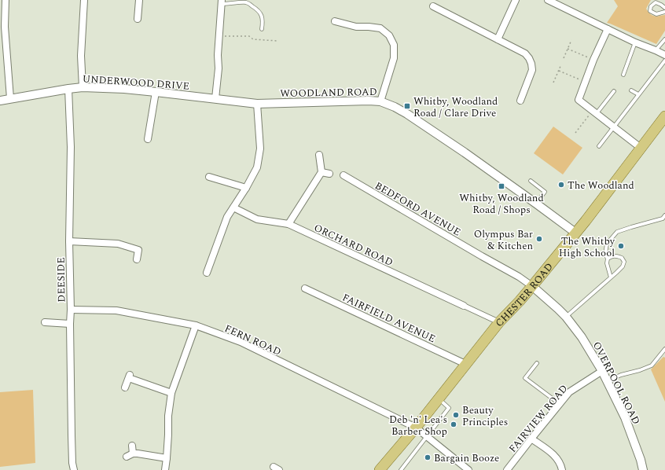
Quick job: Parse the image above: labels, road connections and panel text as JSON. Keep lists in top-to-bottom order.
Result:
{
  "streets": {
    "main road": ["CHESTER ROAD"],
    "street": [
      "UNDERWOOD DRIVE",
      "WOODLAND ROAD",
      "BEDFORD AVENUE",
      "ORCHARD ROAD",
      "DEESIDE",
      "FAIRFIELD AVENUE",
      "FERN ROAD",
      "OVERPOOL ROAD",
      "FAIRVIEW ROAD"
    ]
  },
  "crossings": [
    ["UNDERWOOD DRIVE", "WOODLAND ROAD"],
    ["UNDERWOOD DRIVE", "DEESIDE"],
    ["WOODLAND ROAD", "CHESTER ROAD"],
    ["BEDFORD AVENUE", "CHESTER ROAD"],
    ["BEDFORD AVENUE", "OVERPOOL ROAD"],
    ["DEESIDE", "FERN ROAD"],
    ["CHESTER ROAD", "FAIRFIELD AVENUE"],
    ["CHESTER ROAD", "FERN ROAD"],
    ["CHESTER ROAD", "OVERPOOL ROAD"],
    ["OVERPOOL ROAD", "FAIRVIEW ROAD"]
  ],
  "places": {
    "transit": ["Whitby, Woodland Road / Clare Drive", "Whitby, Woodland Road / Shops"],
    "other": [
      "The Woodland",
      "Olympus Bar & Kitchen",
      "The Whitby High School",
      "Beauty Principles",
      "Deb 'n' Lea's Barber Shop",
      "Bargain Booze"
    ]
  }
}
